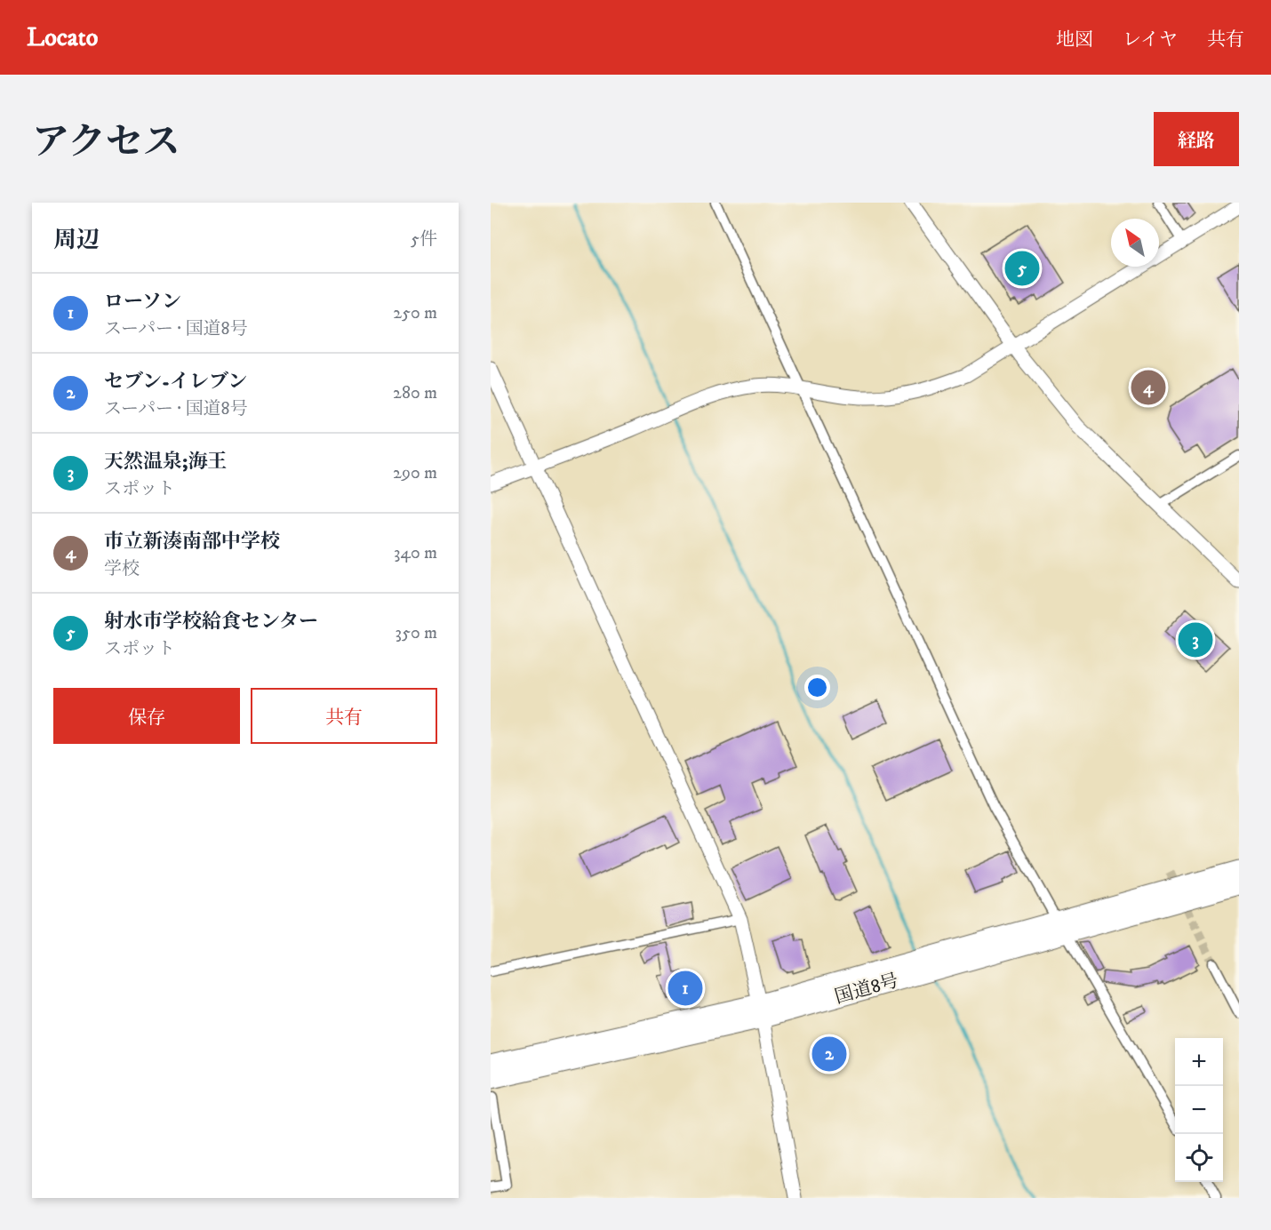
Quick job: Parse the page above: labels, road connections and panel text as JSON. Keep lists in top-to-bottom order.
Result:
{
  "streets": {
    "highway": ["国道8号"]
  },
  "north": "top left",
  "page": {
    "header": "Locato",
    "nav": ["地図", "レイヤ", "共有"],
    "title": "アクセス",
    "buttons": [
      "経路",
      ["保存", "共有"]
    ],
    "heading": ["周辺", "5件"],
    "pins": [
      "5",
      "4",
      "3",
      "1",
      "2"
    ],
    "list": [
      {
        "mark": "1",
        "name": "ローソン",
        "note": "スーパー · 国道8号",
        "value": "250 m"
      },
      {
        "mark": "2",
        "name": "セブン-イレブン",
        "note": "スーパー · 国道8号",
        "value": "280 m"
      },
      {
        "mark": "3",
        "name": "天然温泉;海王",
        "note": "スポット",
        "value": "290 m"
      },
      {
        "mark": "4",
        "name": "市立新湊南部中学校",
        "note": "学校",
        "value": "340 m"
      },
      {
        "mark": "5",
        "name": "射水市学校給食センター",
        "note": "スポット",
        "value": "350 m"
      }
    ],
    "map_buttons": ["+", "−"]
  }
}
